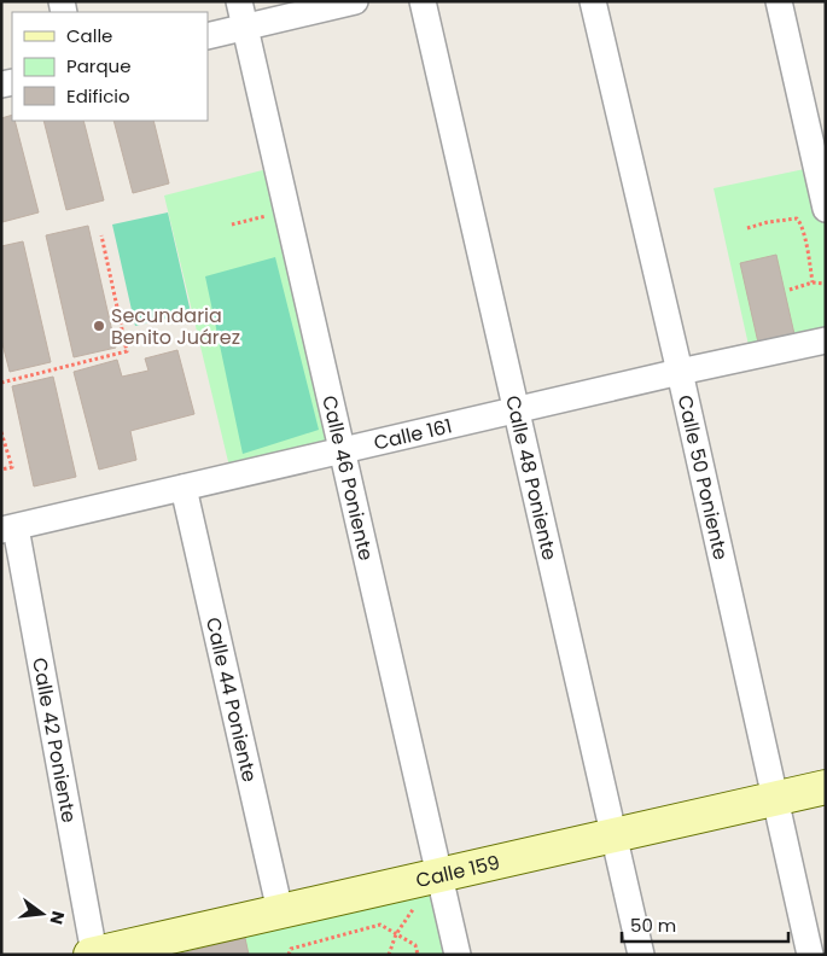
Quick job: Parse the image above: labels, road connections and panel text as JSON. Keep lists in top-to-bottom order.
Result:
{
  "streets": {
    "street": [
      "Calle 161",
      "Calle 46 Poniente",
      "Calle 48 Poniente",
      "Calle 50 Poniente",
      "Calle 44 Poniente",
      "Calle 42 Poniente",
      "Calle 159"
    ]
  },
  "crossings": [
    ["Calle 161", "Calle 46 Poniente"],
    ["Calle 161", "Calle 48 Poniente"],
    ["Calle 161", "Calle 50 Poniente"],
    ["Calle 161", "Calle 44 Poniente"],
    ["Calle 161", "Calle 42 Poniente"],
    ["Calle 46 Poniente", "Calle 159"],
    ["Calle 48 Poniente", "Calle 159"],
    ["Calle 50 Poniente", "Calle 159"],
    ["Calle 44 Poniente", "Calle 159"],
    ["Calle 42 Poniente", "Calle 159"]
  ],
  "places": ["Secundaria Benito Juárez"],
  "legend": ["Calle", "Parque", "Edificio"],
  "scale_bar": "50 m",
  "north": "right"
}
